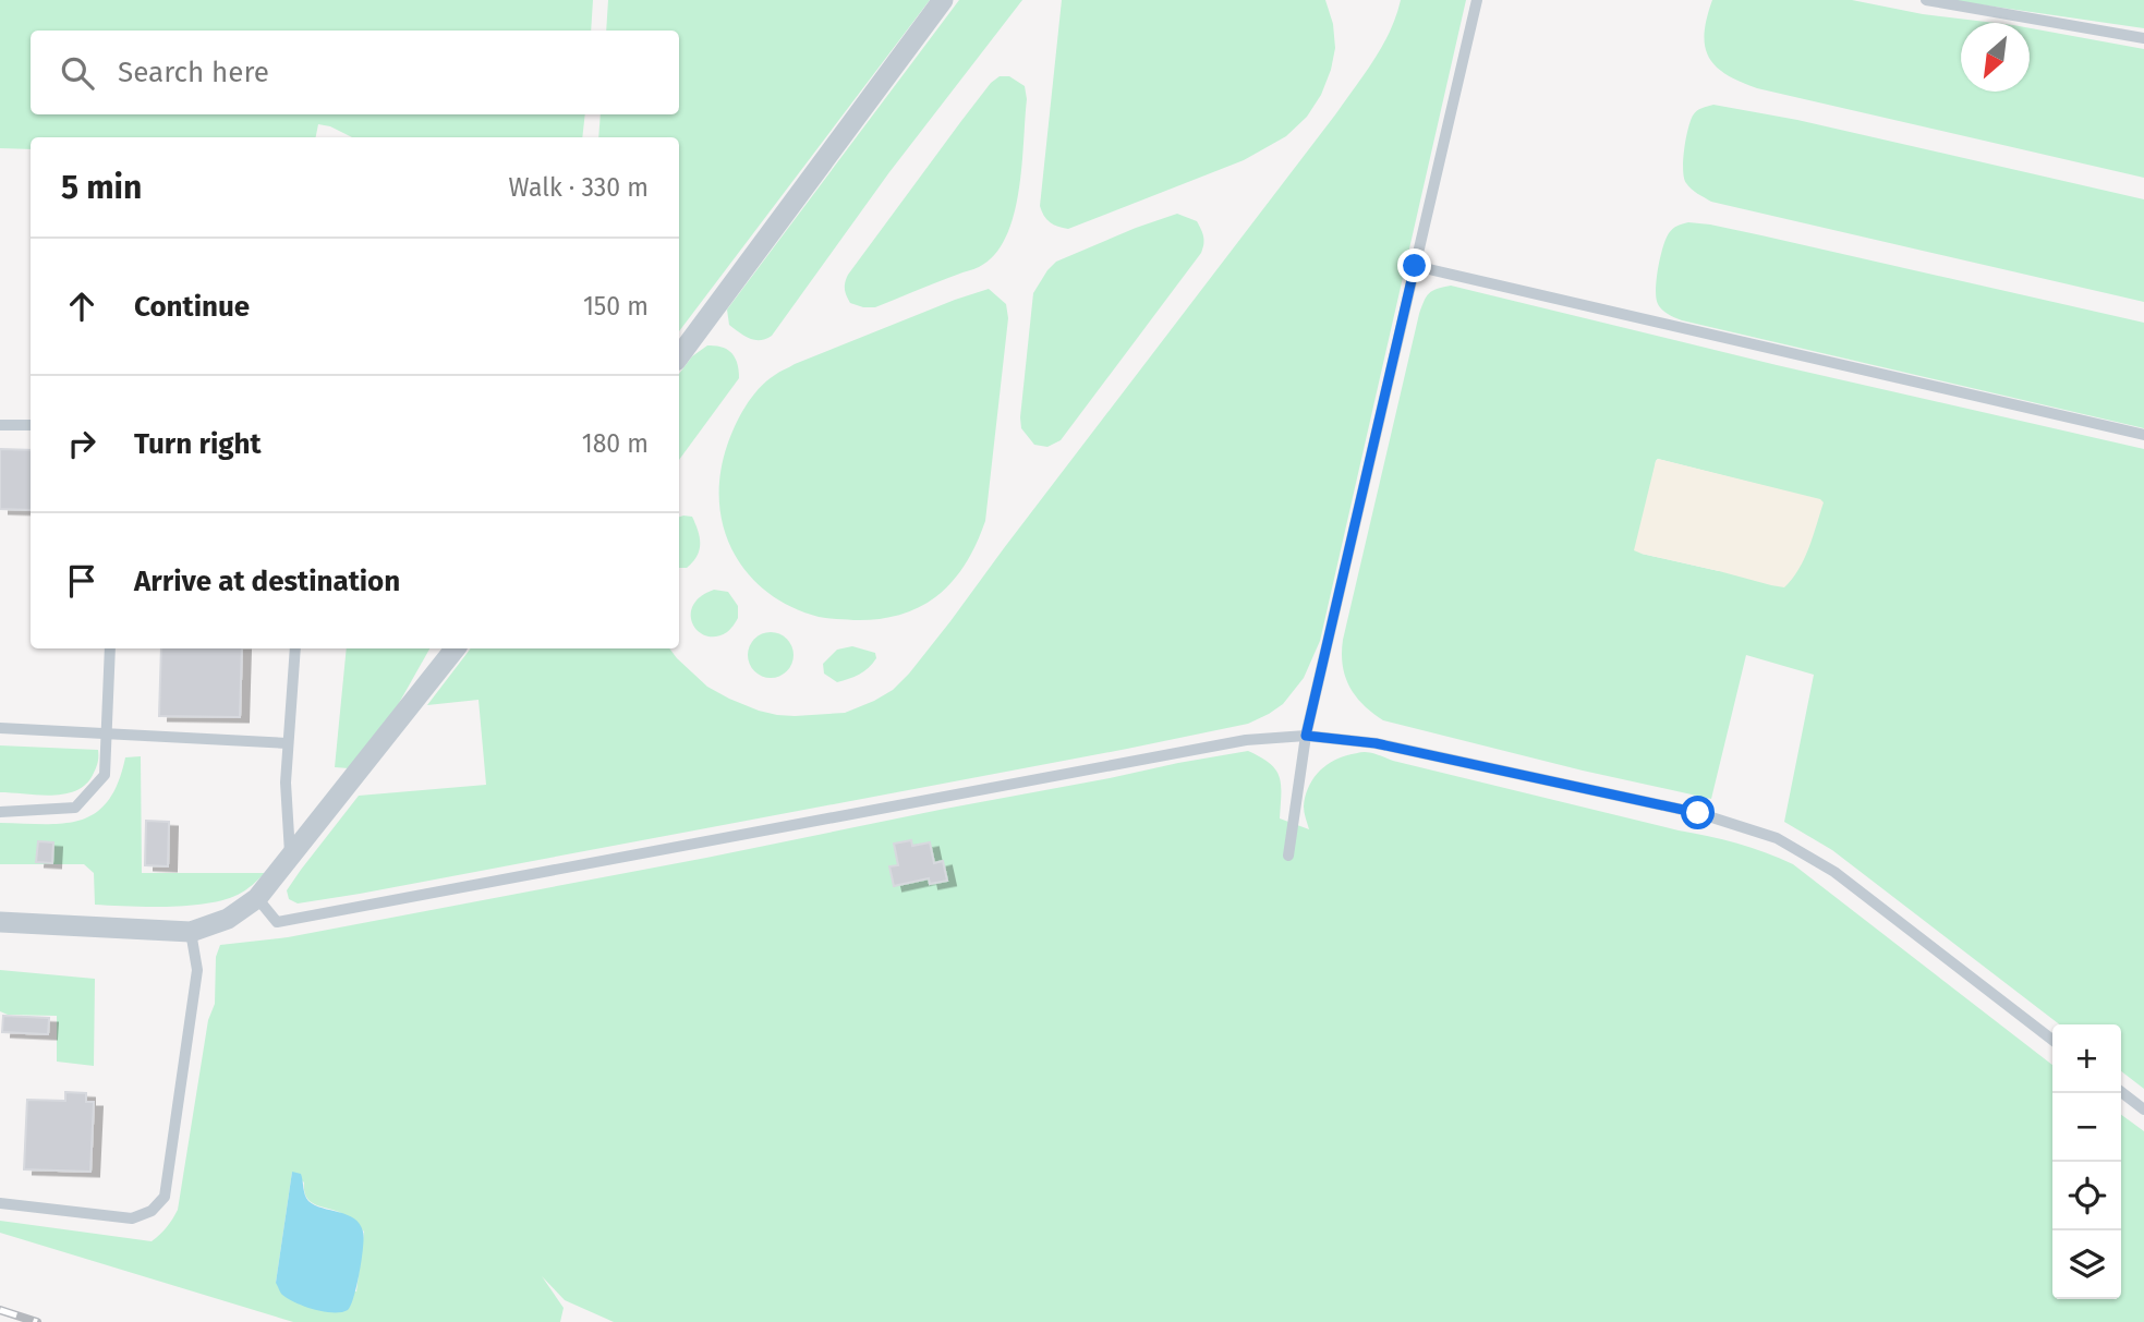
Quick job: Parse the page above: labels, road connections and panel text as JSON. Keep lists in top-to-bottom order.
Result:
{
  "north": "bottom left",
  "page": {
    "search": "Search here",
    "heading": ["5 min", "Walk · 330 m"],
    "list": [
      ["Continue", "150 m"],
      ["Turn right", "180 m"],
      "Arrive at destination"
    ],
    "map_buttons": ["+", "−"]
  }
}
